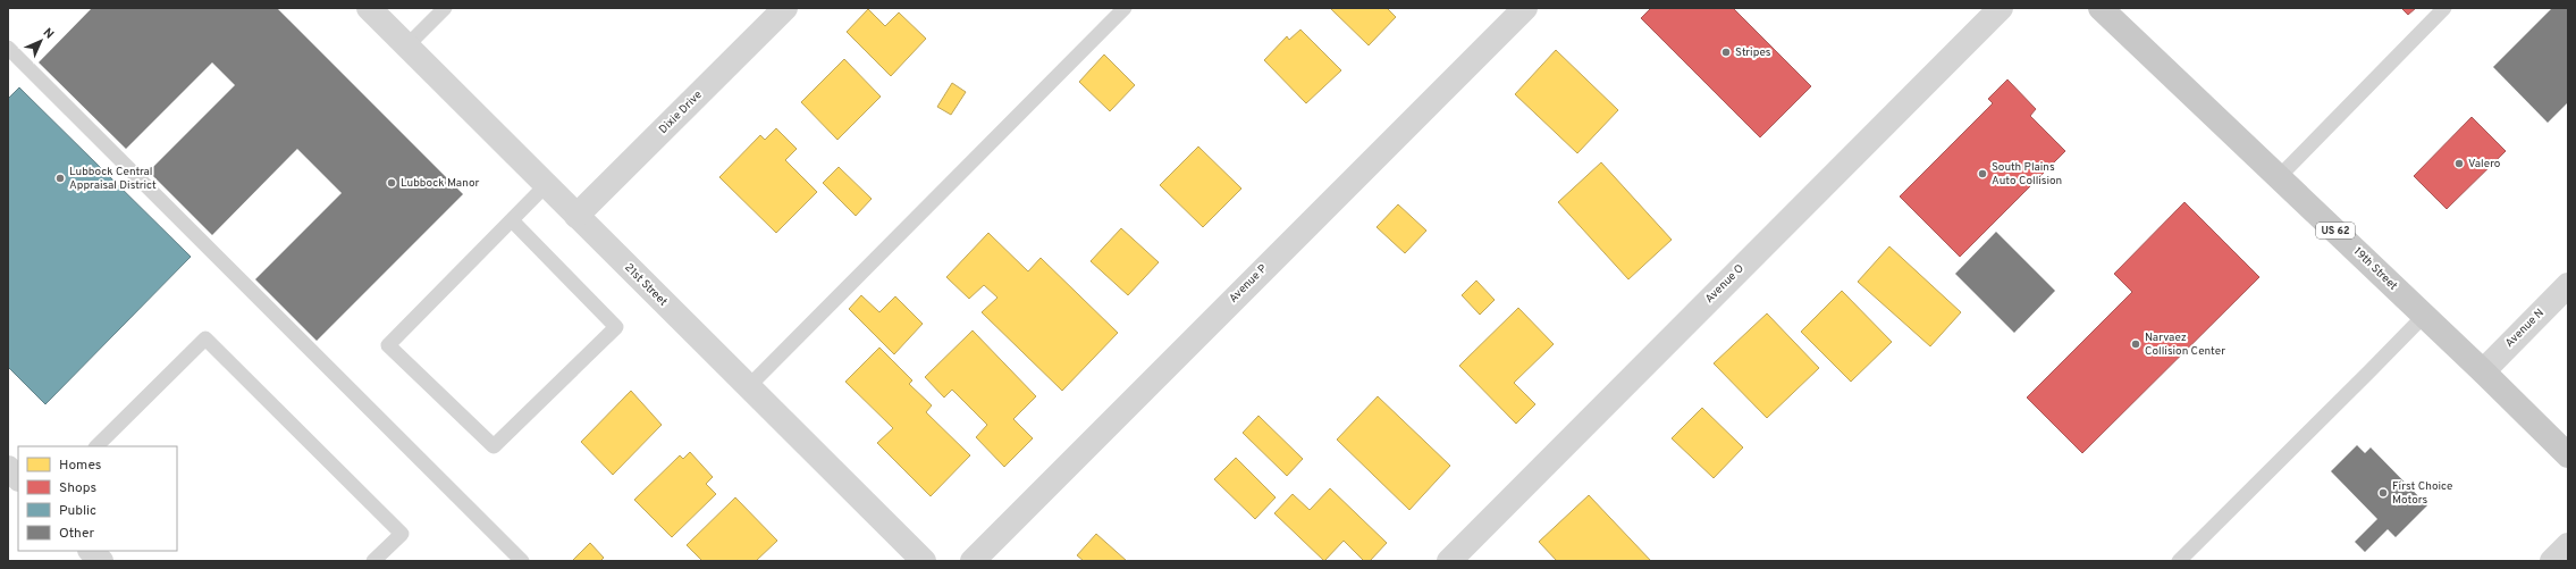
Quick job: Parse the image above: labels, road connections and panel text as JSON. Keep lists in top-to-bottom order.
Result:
{
  "streets": {
    "main road": ["US 62", "19th Street"],
    "street": [
      "Dixie Drive",
      "Avenue P",
      "Avenue O",
      "21st Street",
      "Avenue N"
    ]
  },
  "crossings": [
    ["Dixie Drive", "21st Street"],
    ["19th Street", "Avenue N"]
  ],
  "places": [
    "Stripes",
    "Valero",
    "South Plains Auto Collision",
    "Lubbock Central Appraisal District",
    "Lubbock Manor",
    "Narvaez Collision Center",
    "First Choice Motors"
  ],
  "legend": [
    "Homes",
    "Shops",
    "Public",
    "Other"
  ],
  "north": "top right"
}
